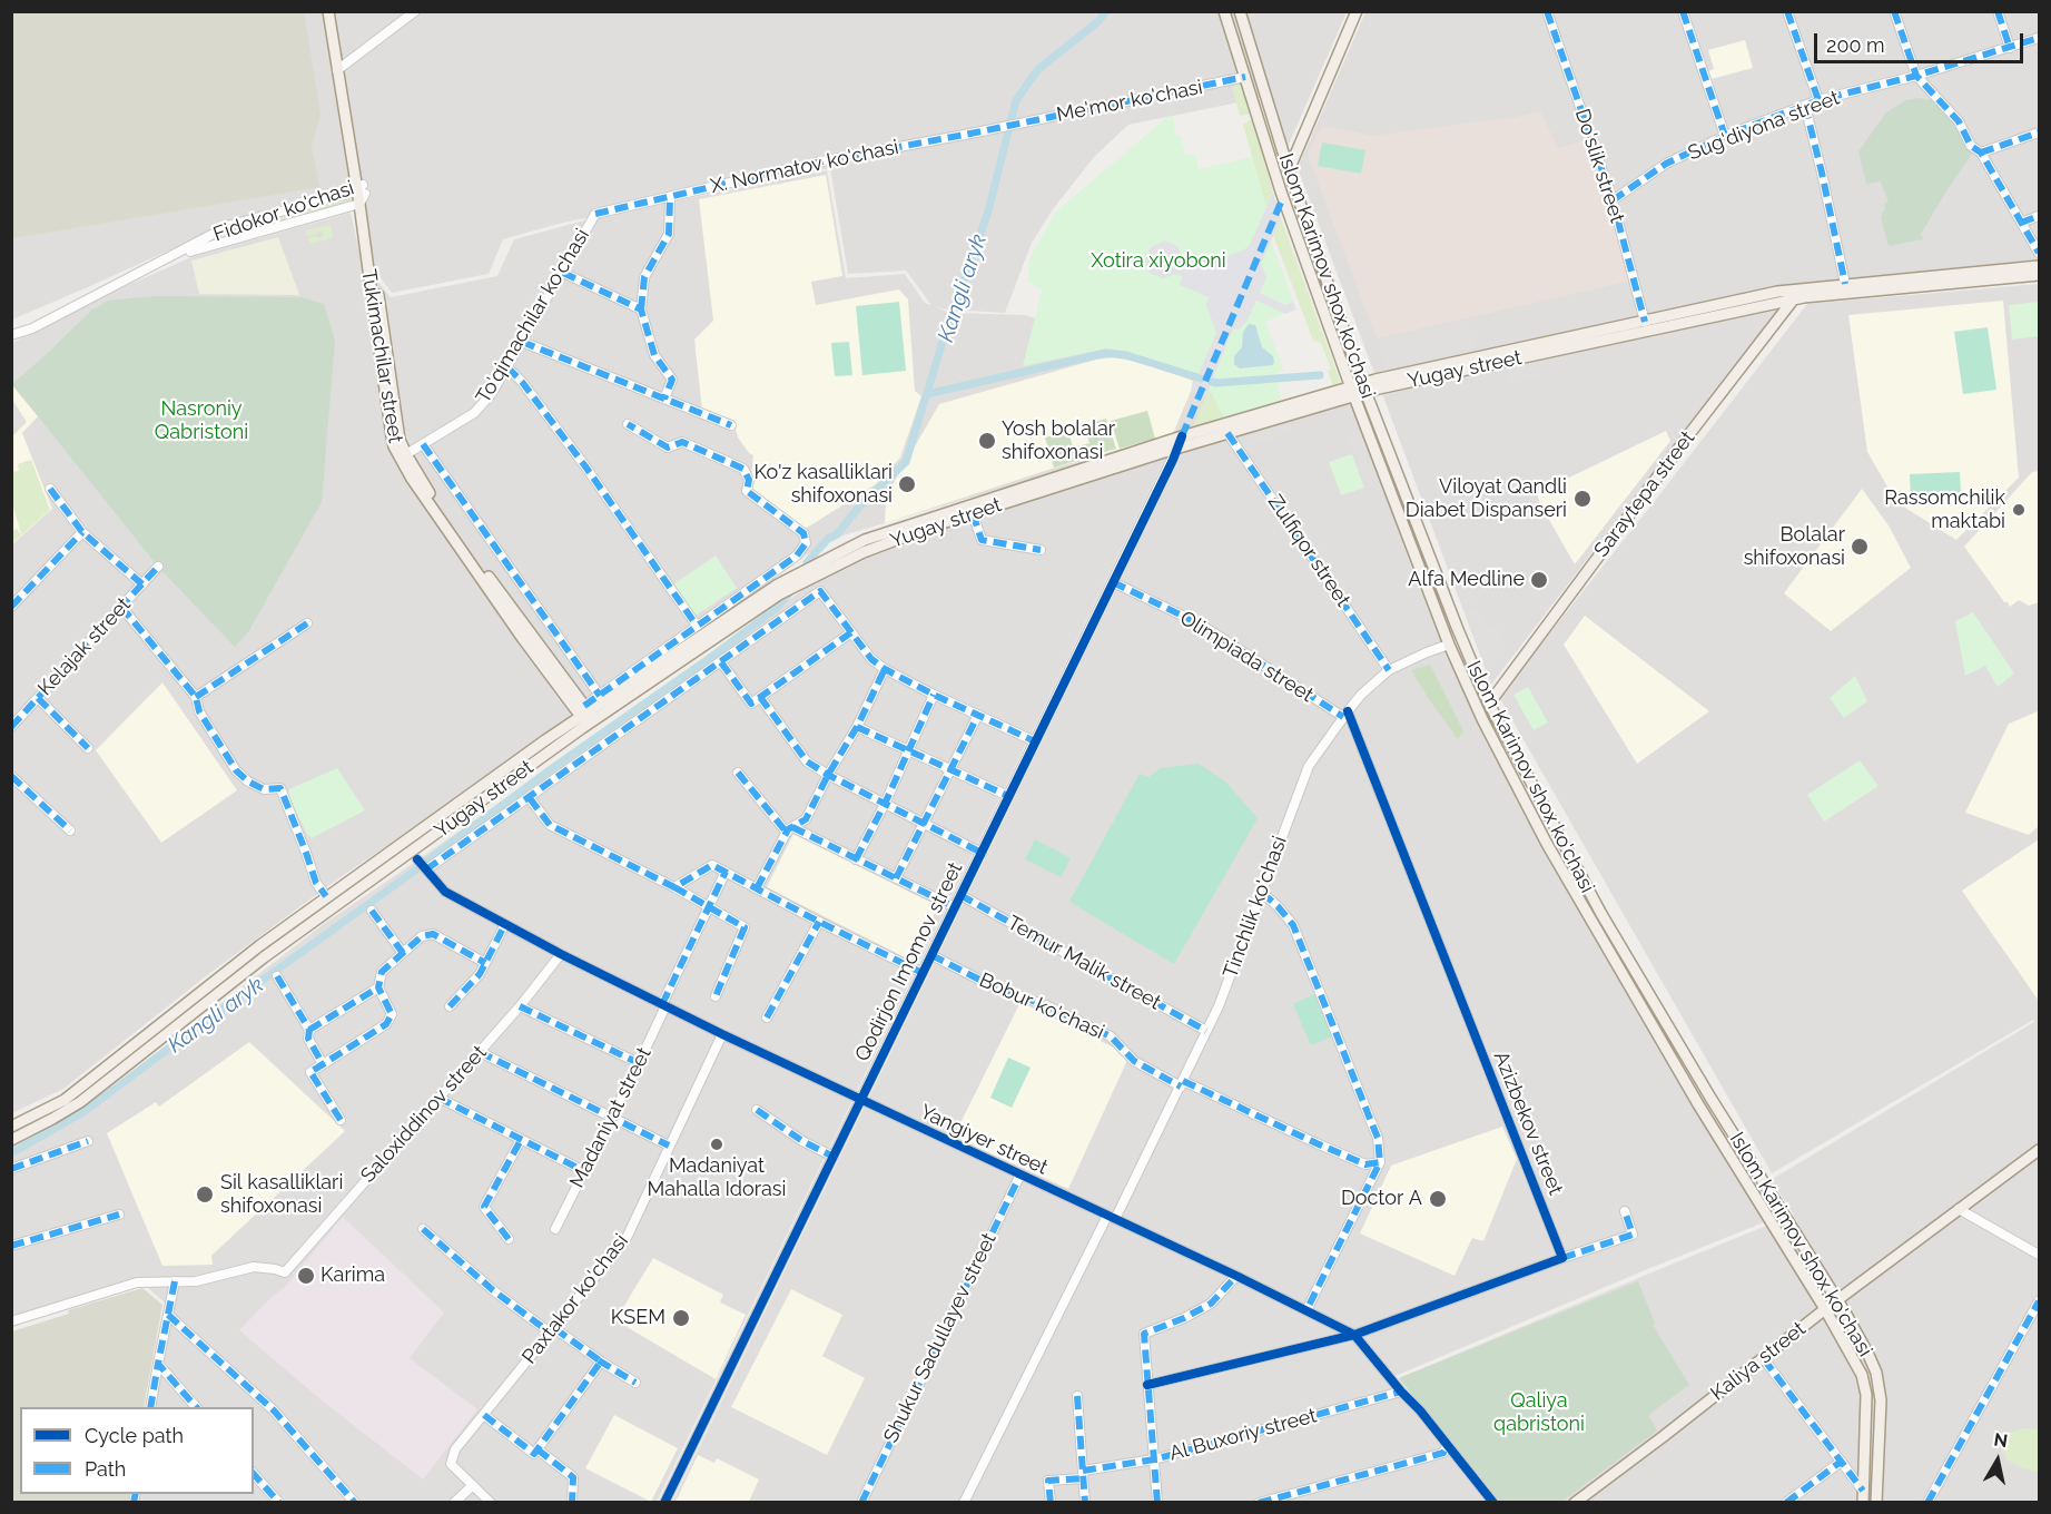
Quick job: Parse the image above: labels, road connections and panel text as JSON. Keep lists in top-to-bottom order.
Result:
{
  "streets": {
    "main road": [
      "Islom Karimov shox ko'chasi",
      "Tukimachilar street",
      "Yugay street",
      "Saraytepa street",
      "Kaliya street"
    ],
    "street": [
      "Me'mor ko'chasi",
      "Sug'diyona street",
      "Do'slik street",
      "X. Normatov ko'chasi",
      "Fidokor ko'chasi",
      "To'qimachilar ko'chasi",
      "Zulfiqor street",
      "Kelajak street",
      "Olimpiada street",
      "Tinchlik ko'chasi",
      "Qodirjon Imomov street",
      "Temur Malik street",
      "Bobur ko'chasi",
      "Saloxiddinov street",
      "Madaniyat street",
      "Azizbekov street",
      "Yangiyer street",
      "Paxtakor ko'chasi",
      "Shukur Sadullayev street",
      "Al Buxoriy street"
    ]
  },
  "crossings": [
    ["Me'mor ko'chasi", "X. Normatov ko'chasi"],
    ["Me'mor ko'chasi", "Islom Karimov shox ko'chasi"],
    ["Sug'diyona street", "Do'slik street"],
    ["Do'slik street", "Yugay street"],
    ["X. Normatov ko'chasi", "To'qimachilar ko'chasi"],
    ["Fidokor ko'chasi", "Tukimachilar street"],
    ["Islom Karimov shox ko'chasi", "Yugay street"],
    ["Islom Karimov shox ko'chasi", "Saraytepa street"],
    ["Islom Karimov shox ko'chasi", "Tinchlik ko'chasi"],
    ["Islom Karimov shox ko'chasi", "Kaliya street"],
    ["To'qimachilar ko'chasi", "Tukimachilar street"],
    ["Tukimachilar street", "Yugay street"],
    ["Yugay street", "Saraytepa street"],
    ["Yugay street", "Zulfiqor street"],
    ["Yugay street", "Qodirjon Imomov street"],
    ["Yugay street", "Yangiyer street"],
    ["Zulfiqor street", "Tinchlik ko'chasi"],
    ["Olimpiada street", "Tinchlik ko'chasi"],
    ["Olimpiada street", "Qodirjon Imomov street"],
    ["Olimpiada street", "Azizbekov street"],
    ["Tinchlik ko'chasi", "Temur Malik street"],
    ["Tinchlik ko'chasi", "Bobur ko'chasi"],
    ["Tinchlik ko'chasi", "Azizbekov street"],
    ["Tinchlik ko'chasi", "Yangiyer street"],
    ["Qodirjon Imomov street", "Temur Malik street"],
    ["Qodirjon Imomov street", "Bobur ko'chasi"],
    ["Qodirjon Imomov street", "Yangiyer street"],
    ["Saloxiddinov street", "Yangiyer street"],
    ["Madaniyat street", "Yangiyer street"],
    ["Yangiyer street", "Paxtakor ko'chasi"],
    ["Yangiyer street", "Shukur Sadullayev street"],
    ["Yangiyer street", "Al Buxoriy street"]
  ],
  "water": ["Kangli aryk"],
  "parks": ["Xotira xiyoboni", "Nasroniy Qabristoni", "Qaliya qabristoni"],
  "places": [
    "Yosh bolalar shifoxonasi",
    "Ko'z kasalliklari shifoxonasi",
    "Viloyat Qandli Diabet Dispanseri",
    "Rassomchilik maktabi",
    "Bolalar shifoxonasi",
    "Alfa Medline",
    "Madaniyat Mahalla Idorasi",
    "Sil kasalliklari shifoxonasi",
    "Doctor A",
    "Karima",
    "KSEM"
  ],
  "legend": ["Cycle path", "Path"],
  "scale_bar": "200 m",
  "north": "top"
}
